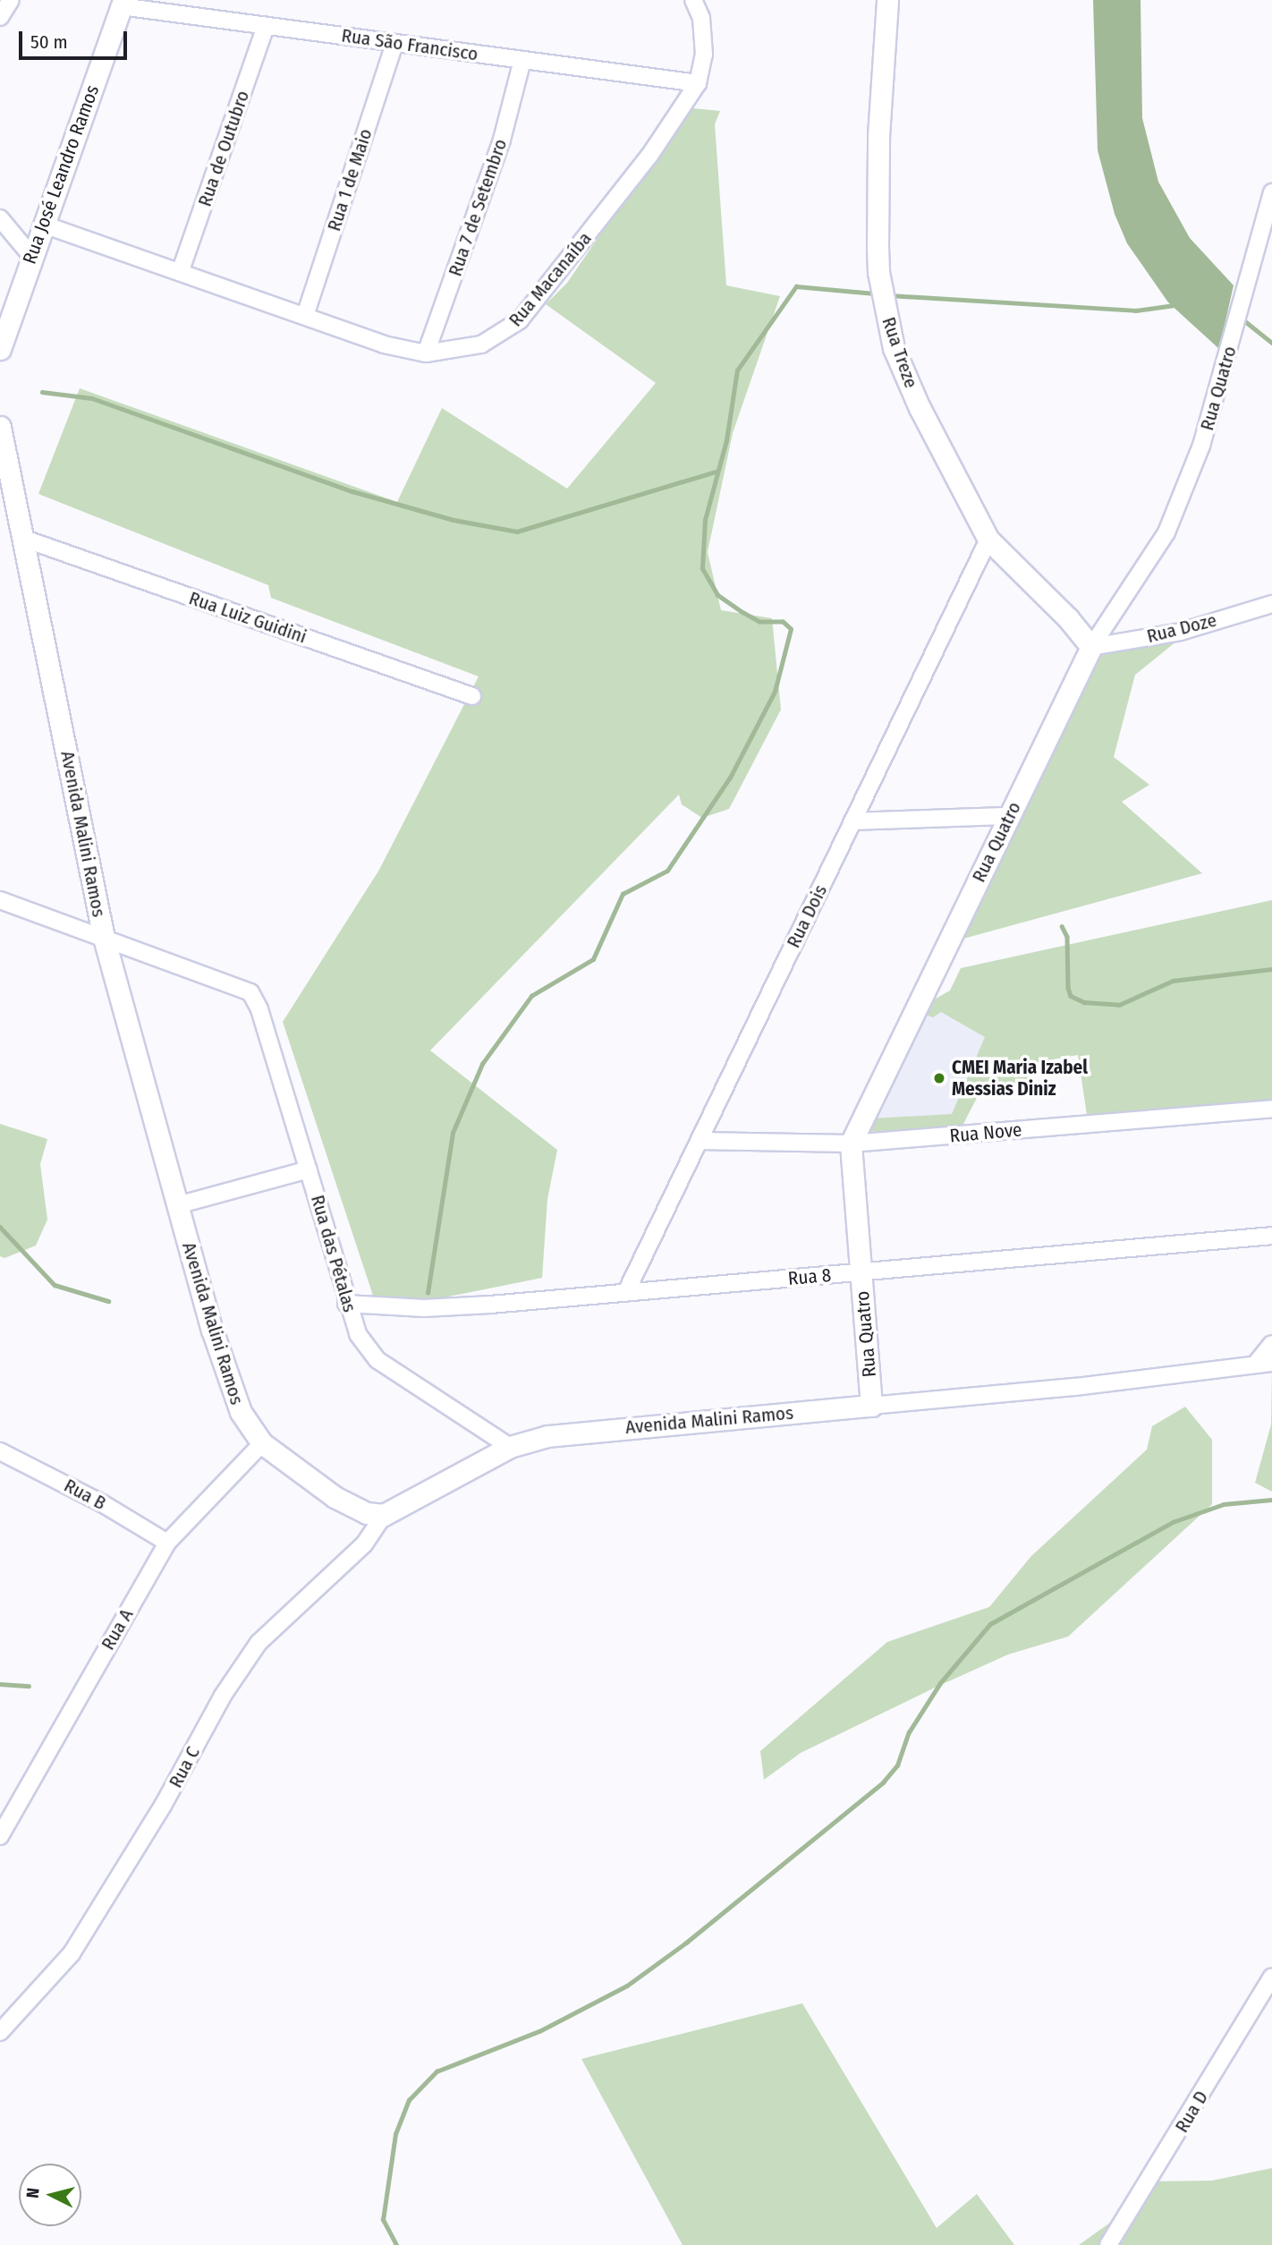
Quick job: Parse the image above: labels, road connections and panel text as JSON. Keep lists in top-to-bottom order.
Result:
{
  "streets": {
    "street": [
      "Rua São Francisco",
      "Rua de Outubro",
      "Rua José Leandro Ramos",
      "Rua 1 de Maio",
      "Rua 7 de Setembro",
      "Rua Macanaíba",
      "Rua Treze",
      "Rua Quatro",
      "Rua Luiz Guidini",
      "Rua Doze",
      "Avenida Malini Ramos",
      "Rua Dois",
      "Rua Nove",
      "Rua das Pétalas",
      "Rua 8",
      "Rua B",
      "Rua A",
      "Rua C",
      "Rua D"
    ]
  },
  "crossings": [
    ["Rua São Francisco", "Rua de Outubro"],
    ["Rua São Francisco", "Rua José Leandro Ramos"],
    ["Rua São Francisco", "Rua 1 de Maio"],
    ["Rua São Francisco", "Rua 7 de Setembro"],
    ["Rua São Francisco", "Rua Macanaíba"],
    ["Rua de Outubro", "Rua Macanaíba"],
    ["Rua José Leandro Ramos", "Rua Macanaíba"],
    ["Rua 1 de Maio", "Rua Macanaíba"],
    ["Rua 7 de Setembro", "Rua Macanaíba"],
    ["Rua Treze", "Rua Quatro"],
    ["Rua Treze", "Rua Doze"],
    ["Rua Treze", "Rua Dois"],
    ["Rua Quatro", "Rua Doze"],
    ["Rua Quatro", "Avenida Malini Ramos"],
    ["Rua Quatro", "Rua Nove"],
    ["Rua Quatro", "Rua 8"],
    ["Rua Luiz Guidini", "Avenida Malini Ramos"],
    ["Avenida Malini Ramos", "Rua das Pétalas"],
    ["Avenida Malini Ramos", "Rua A"],
    ["Avenida Malini Ramos", "Rua C"],
    ["Rua Dois", "Rua Nove"],
    ["Rua Dois", "Rua 8"],
    ["Rua das Pétalas", "Rua 8"],
    ["Rua B", "Rua A"]
  ],
  "places": ["CMEI Maria Izabel Messias Diniz"],
  "scale_bar": "50 m",
  "north": "left"
}
